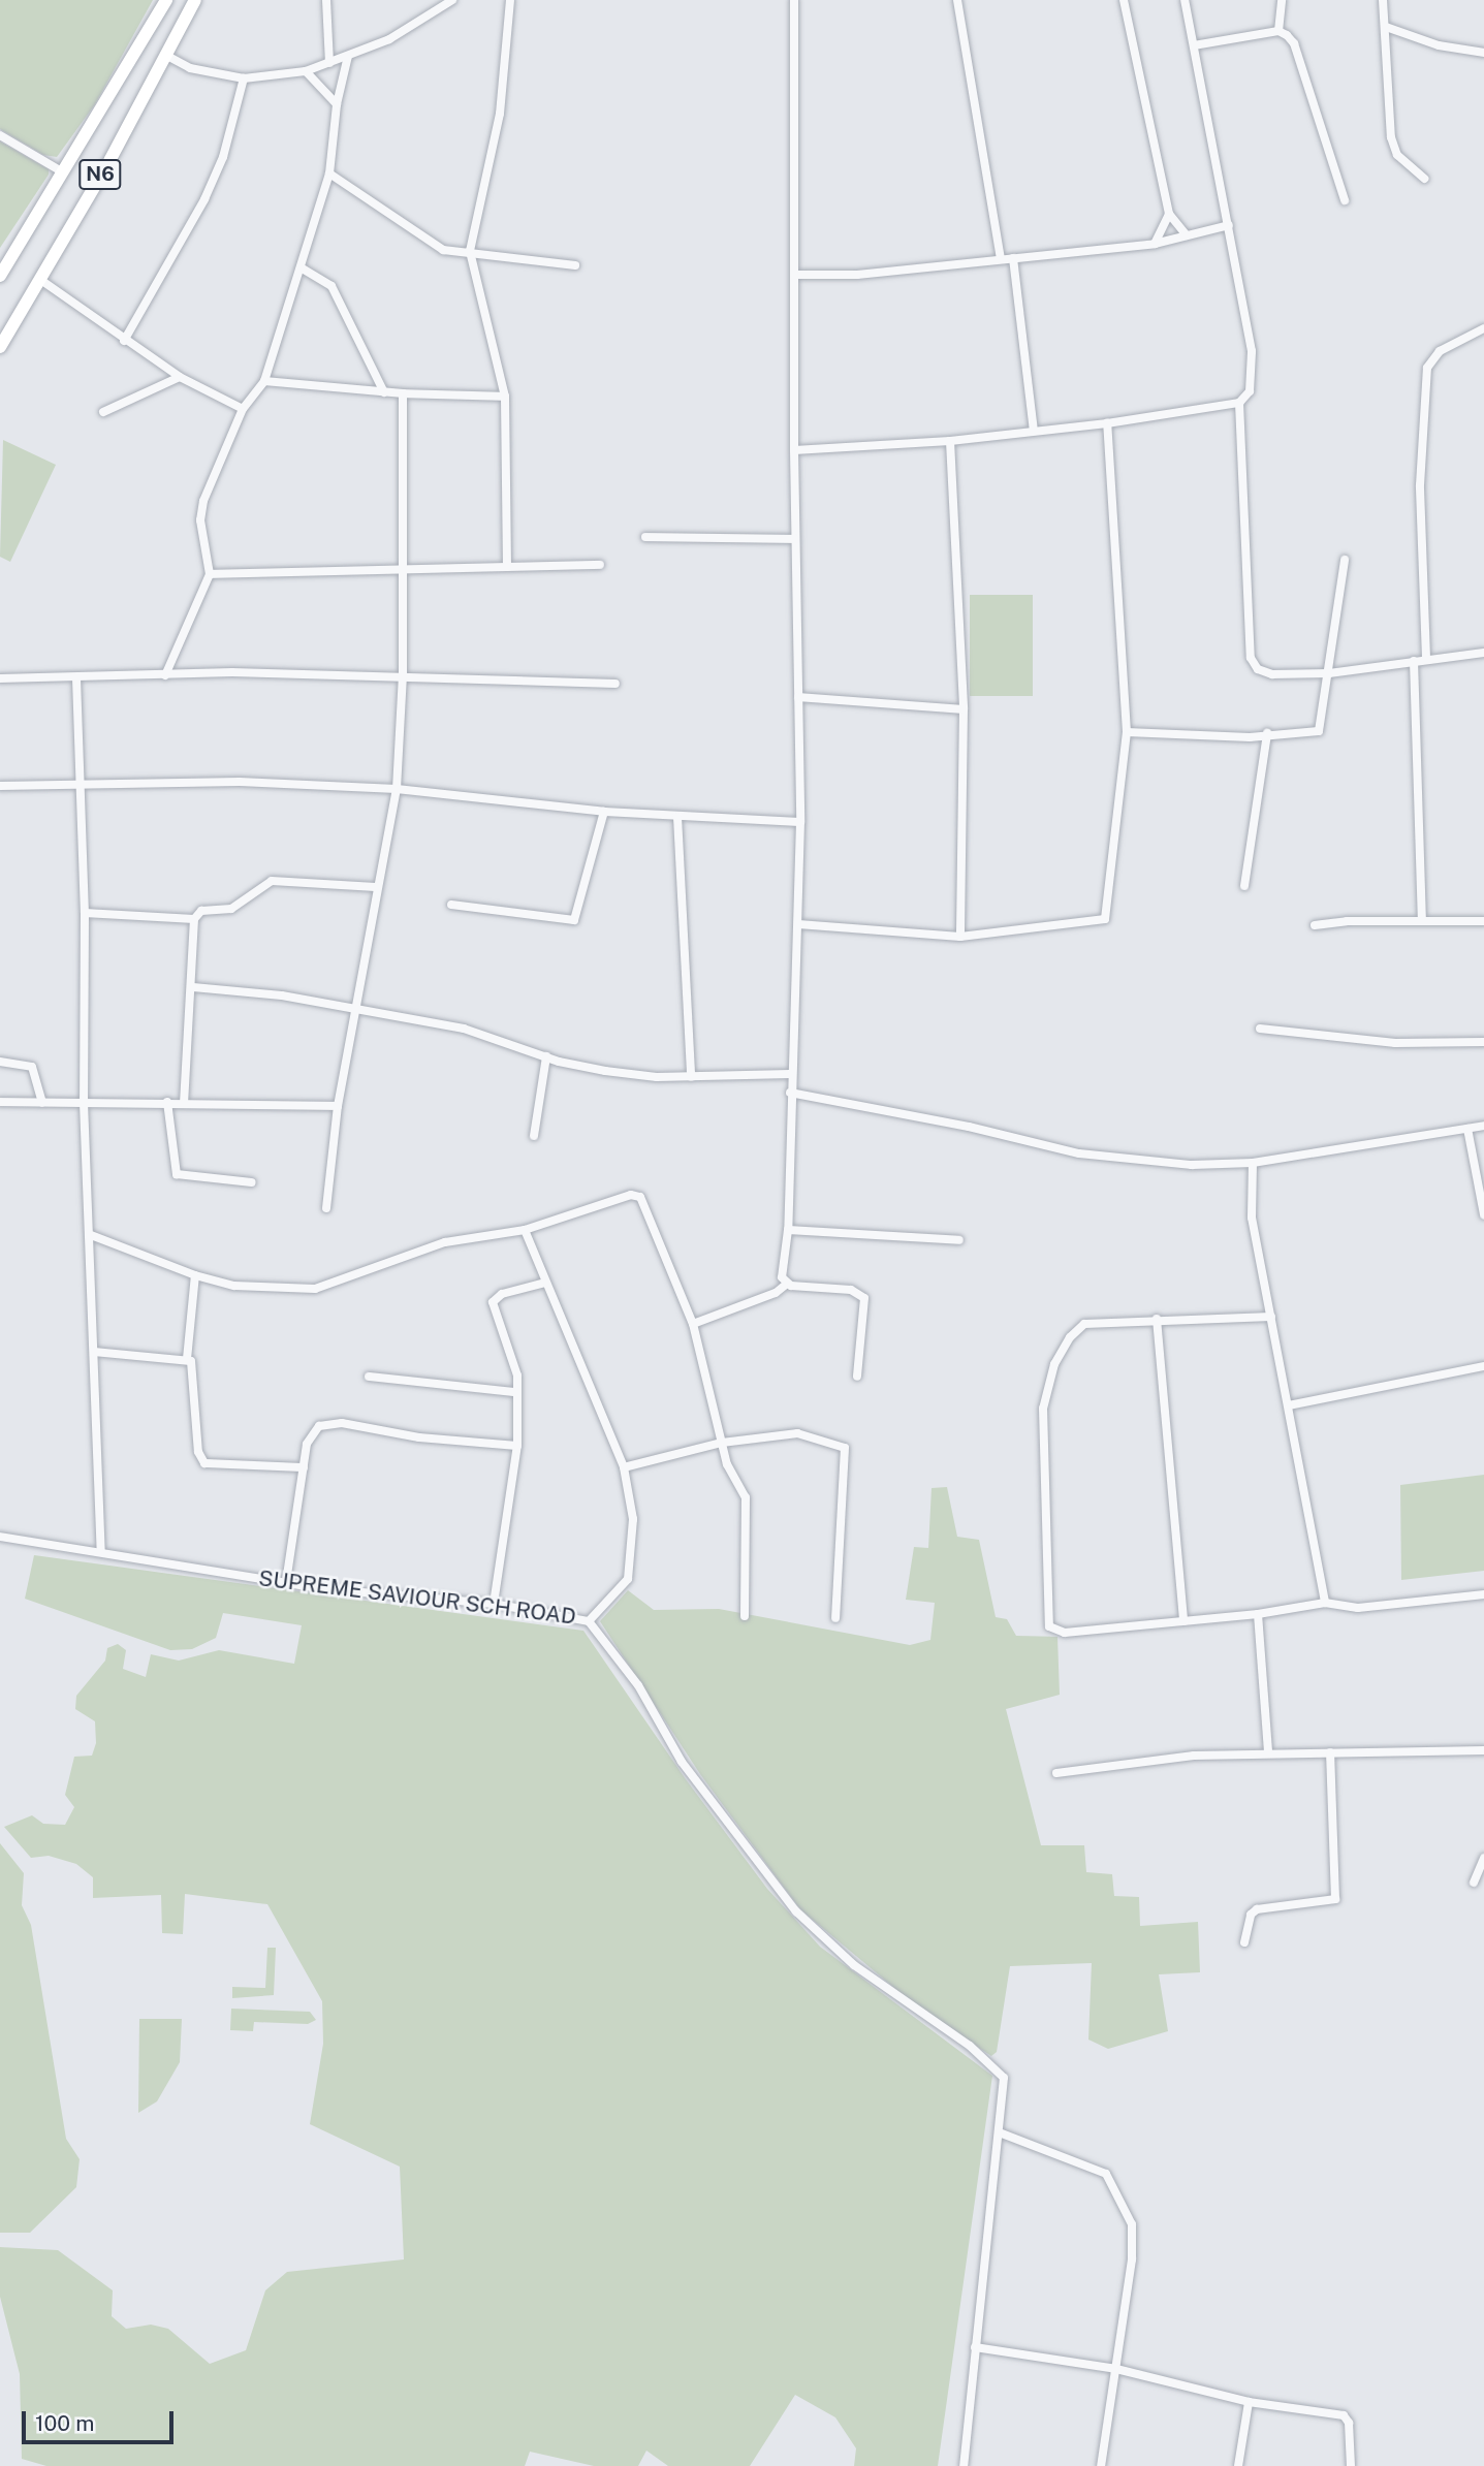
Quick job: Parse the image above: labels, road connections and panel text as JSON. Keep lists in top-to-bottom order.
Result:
{
  "streets": {
    "main road": ["N6"],
    "street": ["SUPREME SAVIOUR SCH ROAD"]
  },
  "scale_bar": "100 m"
}
